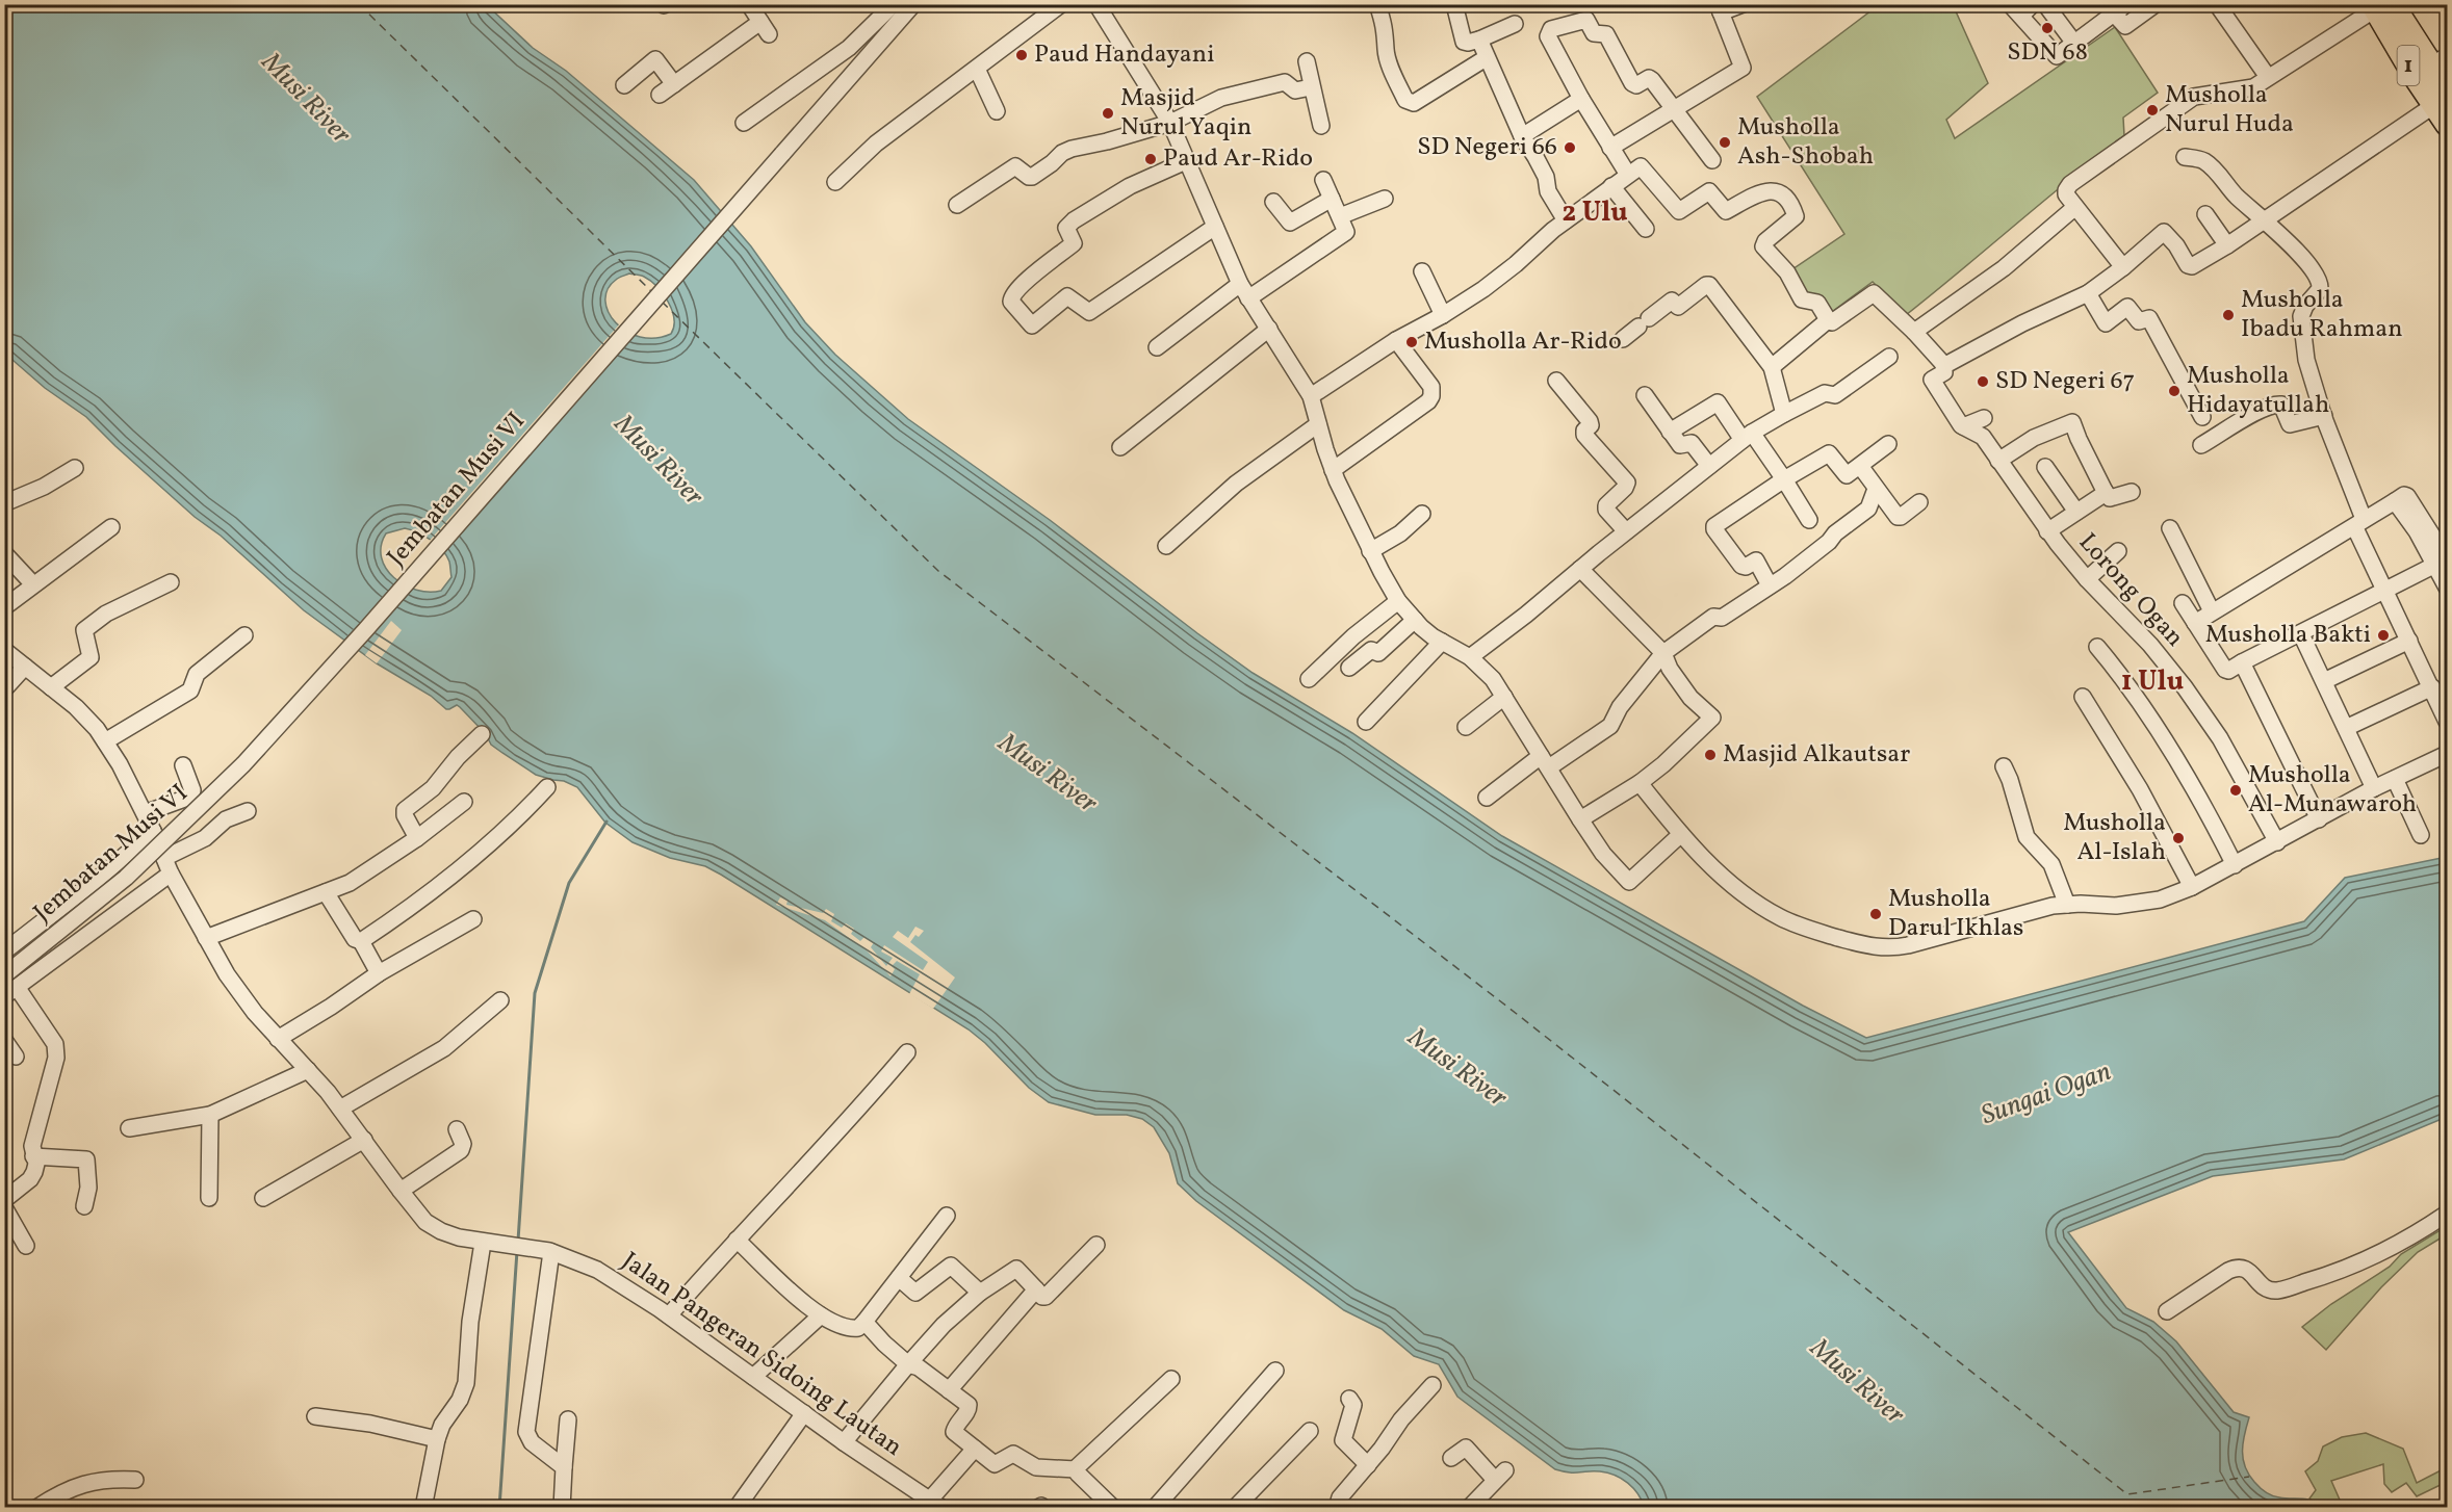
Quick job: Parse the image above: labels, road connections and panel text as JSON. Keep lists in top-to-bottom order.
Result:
{
  "streets": {
    "highway": ["1"],
    "street": ["Jembatan Musi VI", "Lorong Ogan", "Jalan Pangeran Sidoing Lautan"]
  },
  "districts": ["2 Ulu", "1 Ulu"],
  "water": ["Musi River", "Sungai Ogan"],
  "places": [
    "SDN 68",
    "Paud Handayani",
    "Musholla Nurul Huda",
    "Masjid Nurul Yaqin",
    "Musholla Ash-Shobah",
    "SD Negeri 66",
    "Paud Ar-Rido",
    "Musholla Ibadu Rahman",
    "Musholla Ar-Rido",
    "SD Negeri 67",
    "Musholla Hidayatullah",
    "Musholla Bakti",
    "Masjid Alkautsar",
    "Musholla Al-Munawaroh",
    "Musholla Al-Islah",
    "Musholla Darul Ikhlas"
  ]
}
